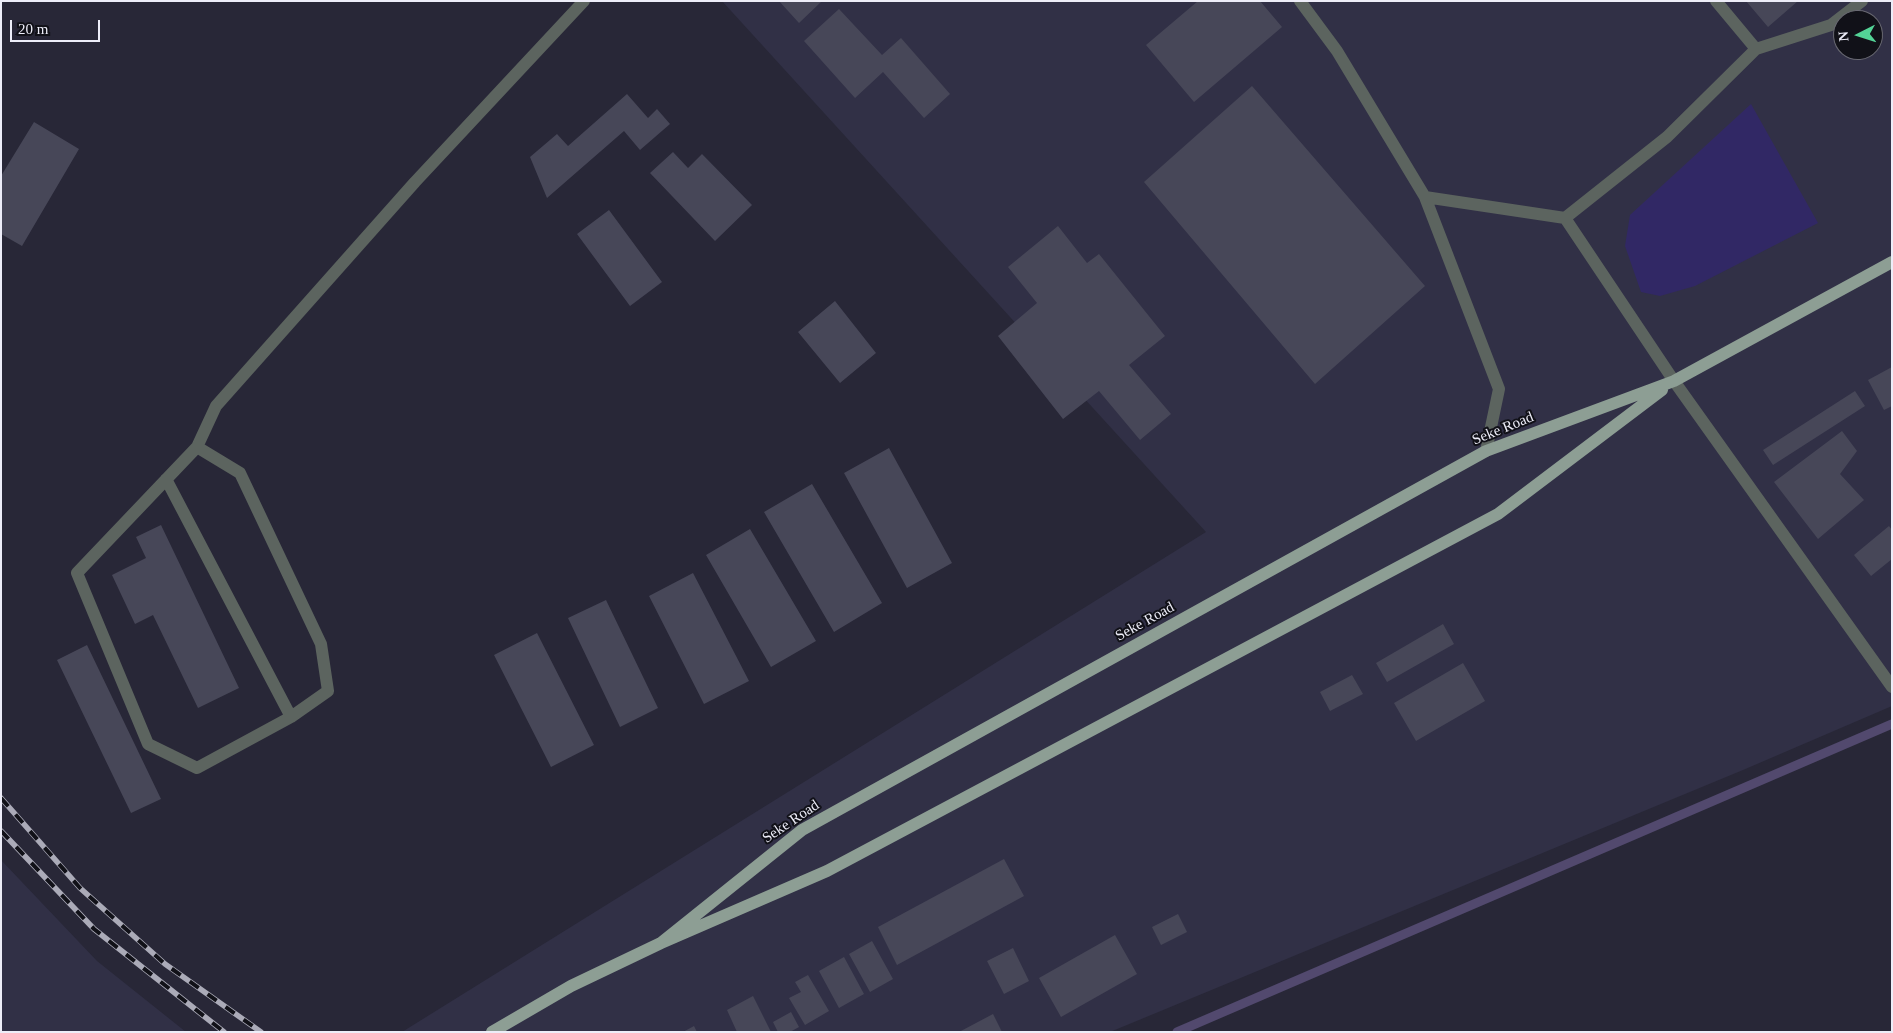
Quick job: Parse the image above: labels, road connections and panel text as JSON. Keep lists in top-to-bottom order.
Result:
{
  "streets": {
    "main road": ["Seke Road"]
  },
  "scale_bar": "20 m",
  "north": "left"
}
